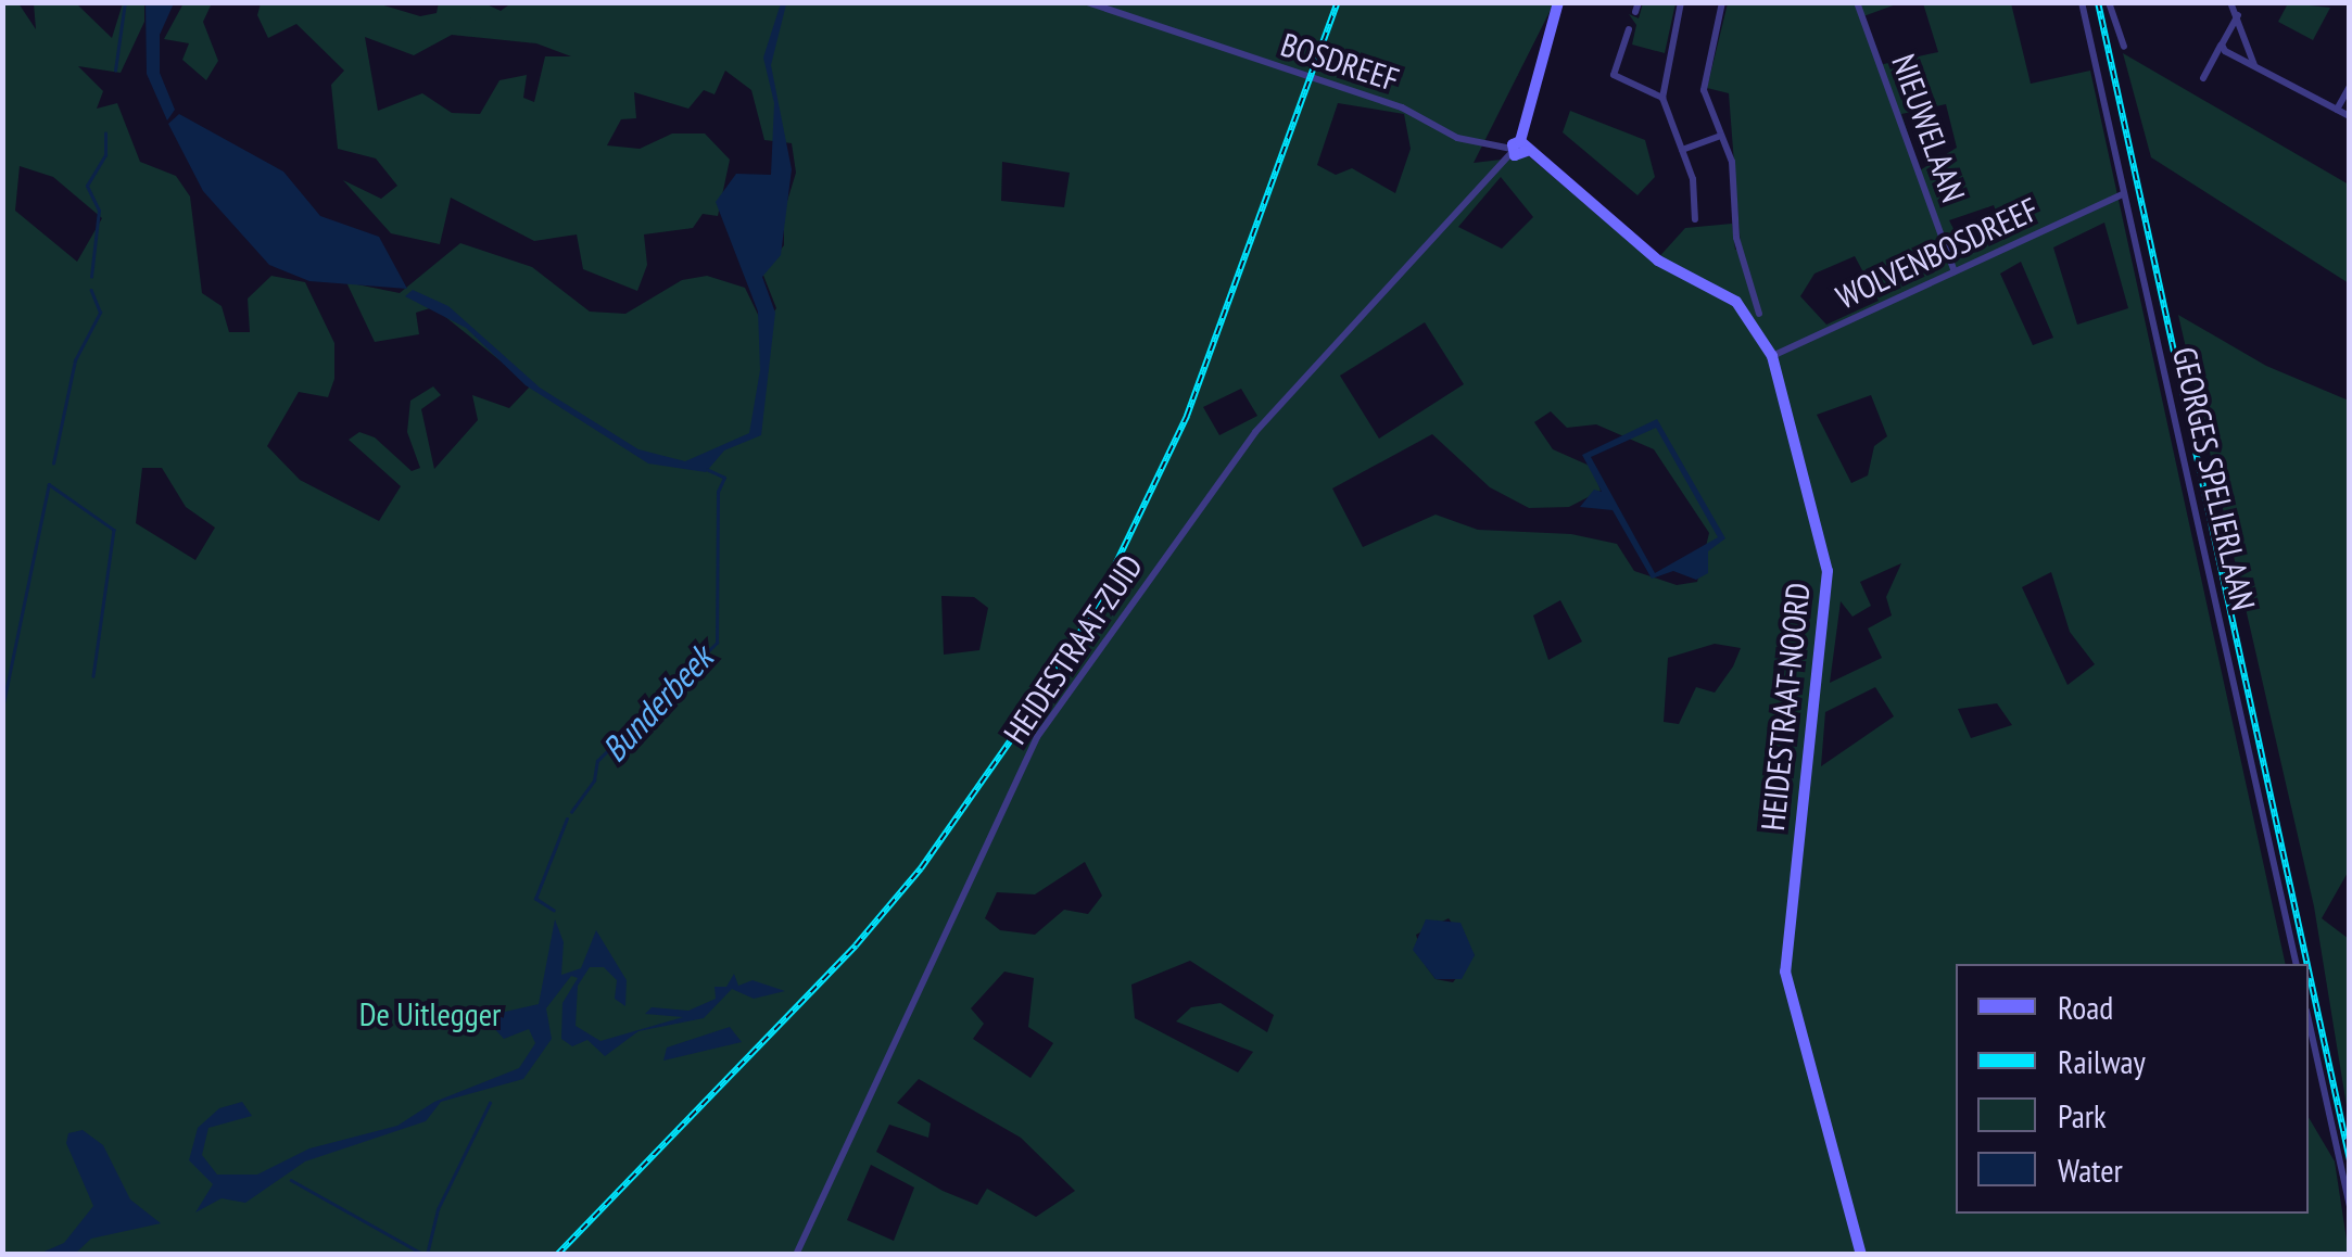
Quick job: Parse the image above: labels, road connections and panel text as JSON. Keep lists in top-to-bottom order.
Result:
{
  "streets": {
    "street": [
      "BOSDREEF",
      "NIEUWELAAN",
      "WOLVENBOSDREEF",
      "GEORGES SPELIERLAAN",
      "HEIDESTRAAT-ZUID",
      "HEIDESTRAAT-NOORD"
    ]
  },
  "crossings": [
    ["BOSDREEF", "HEIDESTRAAT-ZUID"],
    ["BOSDREEF", "HEIDESTRAAT-NOORD"],
    ["NIEUWELAAN", "WOLVENBOSDREEF"],
    ["WOLVENBOSDREEF", "GEORGES SPELIERLAAN"],
    ["WOLVENBOSDREEF", "HEIDESTRAAT-NOORD"],
    ["HEIDESTRAAT-ZUID", "HEIDESTRAAT-NOORD"]
  ],
  "water": ["Bunderbeek"],
  "parks": ["De Uitlegger"],
  "legend": [
    "Road",
    "Railway",
    "Park",
    "Water"
  ]
}
